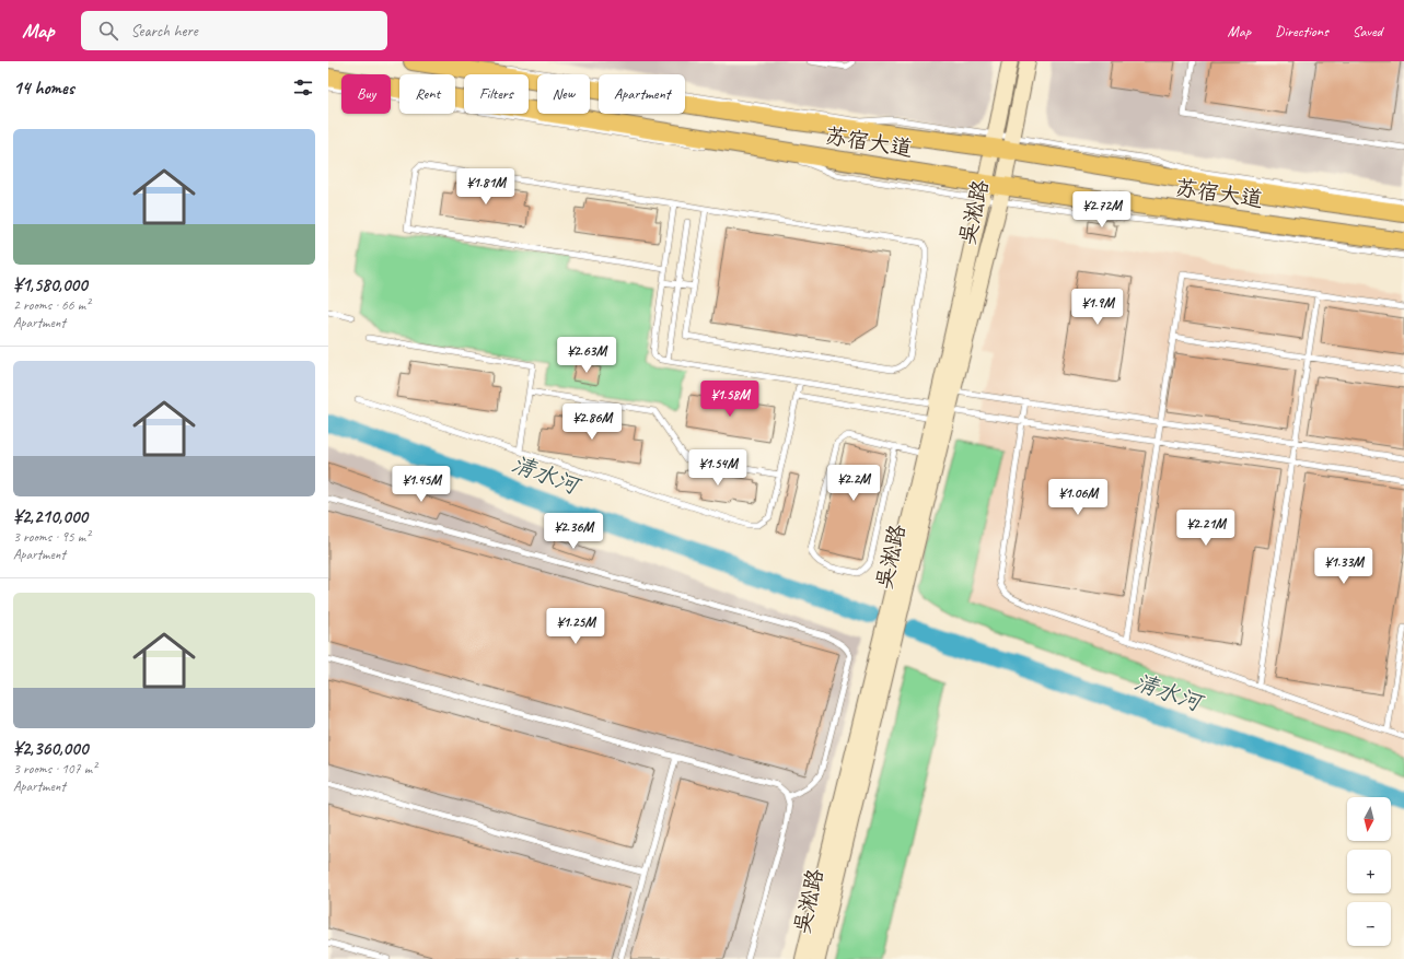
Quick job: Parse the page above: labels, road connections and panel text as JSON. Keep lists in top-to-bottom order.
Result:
{
  "streets": {
    "main road": ["苏宿大道", "吴淞路"]
  },
  "crossings": [
    ["苏宿大道", "吴淞路"]
  ],
  "water": ["清水河"],
  "north": "bottom",
  "page": {
    "header": "Map",
    "search": "Search here",
    "nav": ["Map", "Directions", "Saved"],
    "heading": "14 homes",
    "chip": [
      "Buy",
      "Rent",
      "Filters",
      "New",
      "Apartment"
    ],
    "list": [
      {
        "name": "¥1,580,000",
        "note": "2 rooms · 66 m² · Apartment"
      },
      {
        "name": "¥2,210,000",
        "note": "3 rooms · 95 m² · Apartment"
      },
      {
        "name": "¥2,360,000",
        "note": "3 rooms · 107 m² · Apartment"
      }
    ],
    "price": [
      "¥1.81M",
      "¥2.72M",
      "¥1.9M",
      "¥2.63M",
      "¥1.58M",
      "¥2.86M",
      "¥1.54M",
      "¥2.2M",
      "¥1.45M",
      "¥1.06M",
      "¥2.21M",
      "¥2.36M",
      "¥1.33M",
      "¥1.25M"
    ],
    "map_buttons": ["+", "−"]
  }
}
